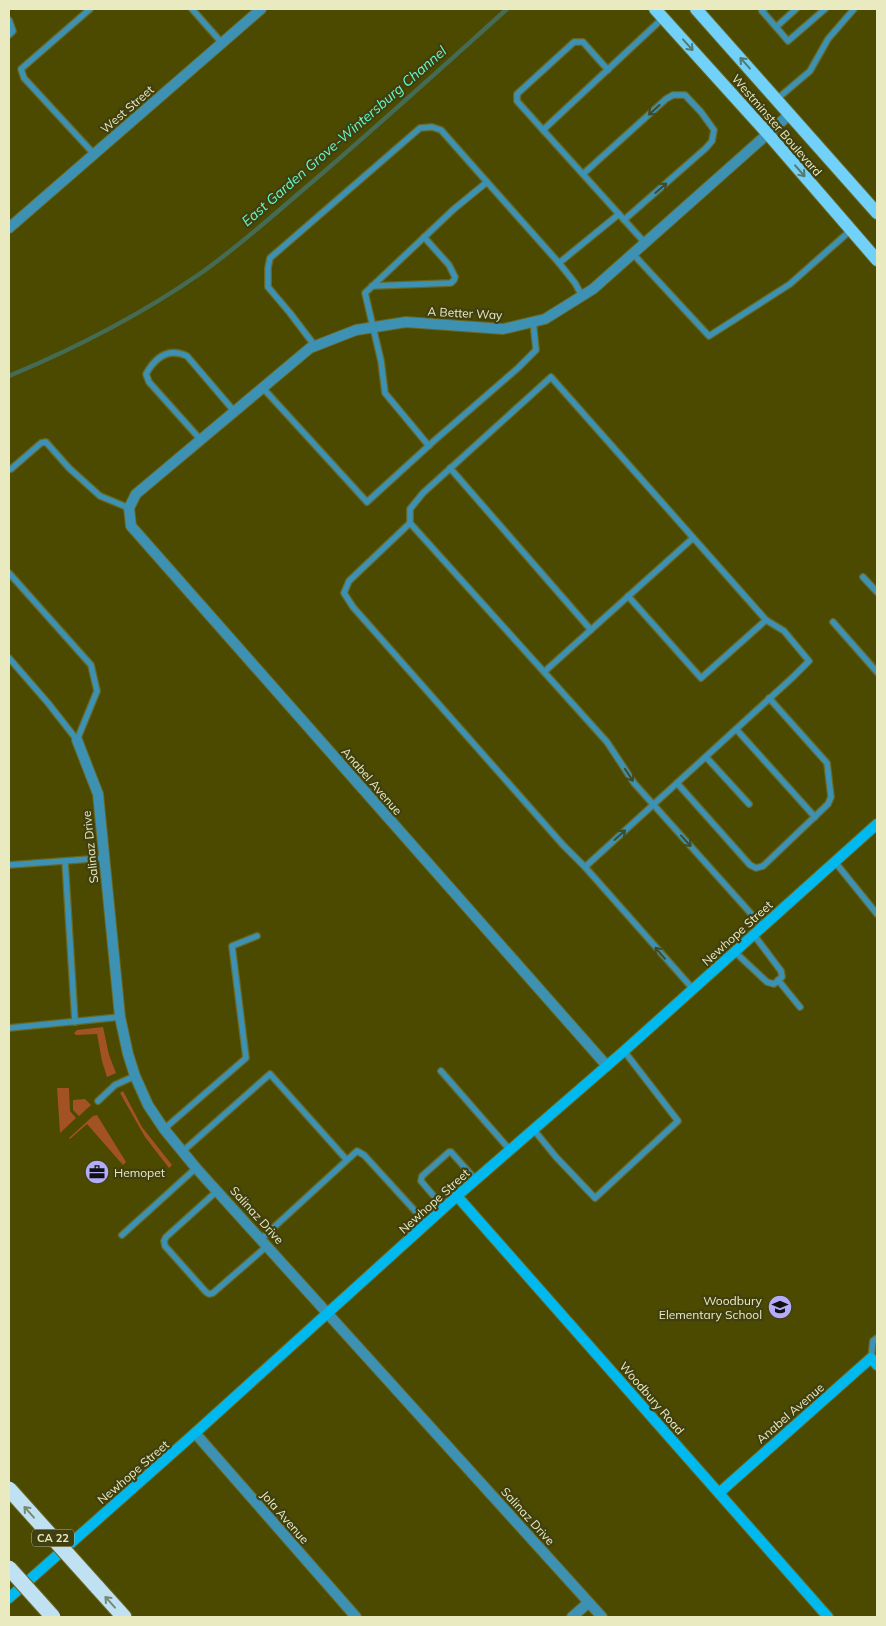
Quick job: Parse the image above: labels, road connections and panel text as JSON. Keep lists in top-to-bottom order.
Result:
{
  "streets": {
    "highway": ["CA 22"],
    "main road": ["Westminster Boulevard"],
    "street": [
      "West Street",
      "A Better Way",
      "Anabel Avenue",
      "Salinaz Drive",
      "Newhope Street",
      "Woodbury Road",
      "Jola Avenue"
    ]
  },
  "crossings": [
    ["Westminster Boulevard", "A Better Way"],
    ["A Better Way", "Anabel Avenue"],
    ["Anabel Avenue", "Newhope Street"],
    ["Anabel Avenue", "Woodbury Road"],
    ["Salinaz Drive", "Newhope Street"],
    ["Newhope Street", "Woodbury Road"],
    ["Newhope Street", "Jola Avenue"]
  ],
  "water": ["East Garden Grove-Wintersburg Channel"],
  "places": {
    "office": ["Hemopet"],
    "school or university": ["Woodbury Elementary School"]
  }
}
